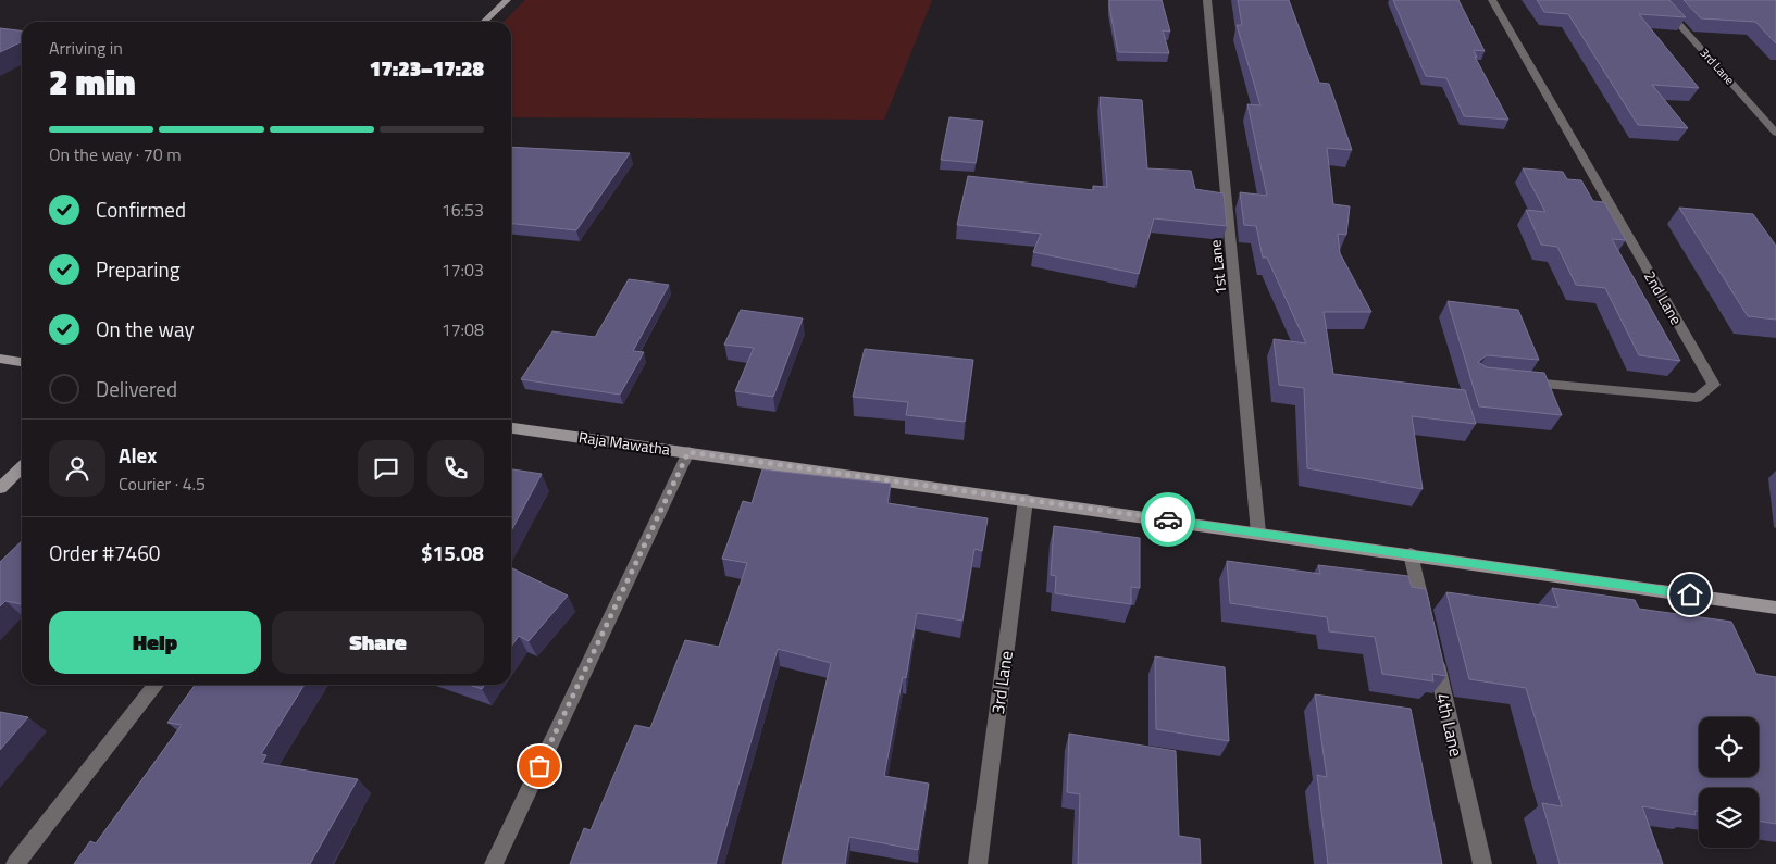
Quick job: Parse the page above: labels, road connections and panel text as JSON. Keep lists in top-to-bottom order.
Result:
{
  "streets": {
    "street": [
      "3rd Lane",
      "1st Lane",
      "2nd Lane",
      "Raja Mawatha",
      "4th Lane"
    ]
  },
  "crossings": [
    ["3rd Lane", "Raja Mawatha"],
    ["1st Lane", "Raja Mawatha"]
  ],
  "page": {
    "heading": ["2 min", "Arriving in", "17:23–17:28"],
    "panel": [
      "Alex",
      "Courier · 4.5",
      "Order #7460",
      "$15.08"
    ],
    "bar": "On the way · 70 m",
    "list": [
      ["Confirmed", "16:53"],
      ["Preparing", "17:03"],
      ["On the way", "17:08"],
      "Delivered"
    ],
    "buttons": ["Help", "Share"]
  }
}
